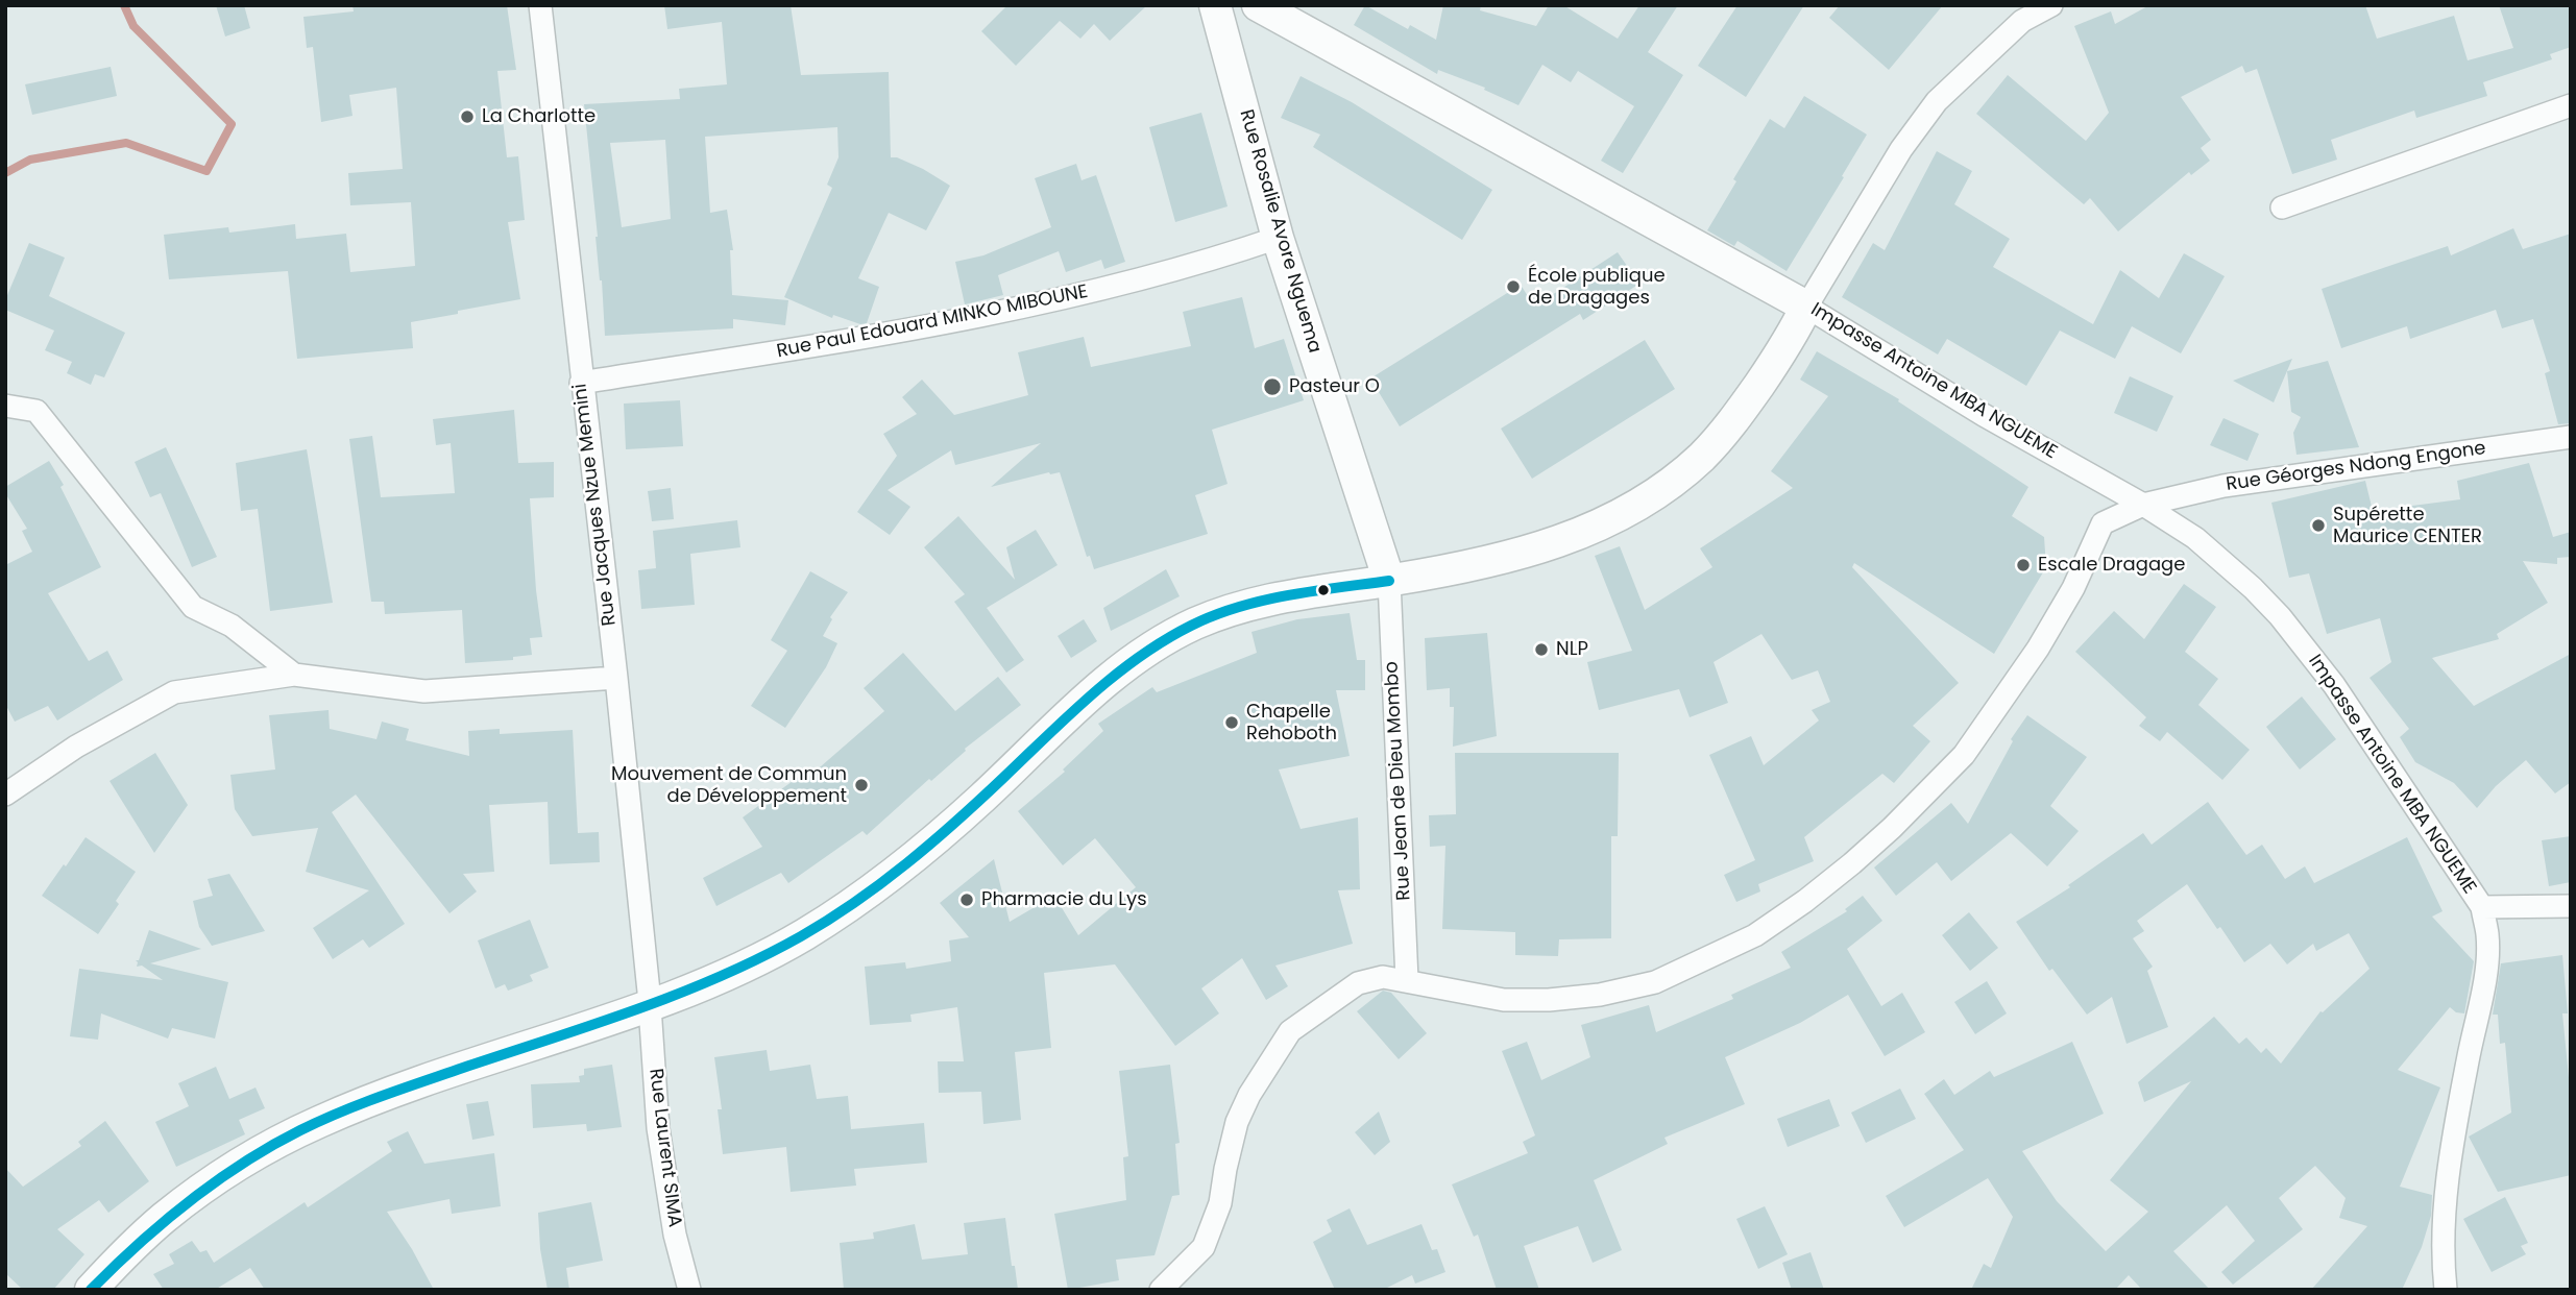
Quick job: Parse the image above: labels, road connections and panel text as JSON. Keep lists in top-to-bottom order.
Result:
{
  "streets": {
    "main road": ["Rue Rosalie Avore Nguema", "Impasse Antoine MBA NGUEME"],
    "street": [
      "Rue Paul Edouard MINKO MIBOUNE",
      "Rue Géorges Ndong Engone",
      "Rue Jacques Nzue Memini",
      "Rue Jean de Dieu Mombo",
      "Rue Laurent SIMA"
    ]
  },
  "crossings": [
    ["Rue Rosalie Avore Nguema", "Rue Paul Edouard MINKO MIBOUNE"],
    ["Rue Rosalie Avore Nguema", "Rue Jean de Dieu Mombo"],
    ["Rue Paul Edouard MINKO MIBOUNE", "Rue Jacques Nzue Memini"],
    ["Impasse Antoine MBA NGUEME", "Rue Géorges Ndong Engone"],
    ["Rue Géorges Ndong Engone", "Rue Jean de Dieu Mombo"],
    ["Rue Jacques Nzue Memini", "Rue Laurent SIMA"]
  ],
  "places": [
    "La Charlotte",
    "École publique de Dragages",
    "Pasteur O",
    "Supérette Maurice CENTER",
    "Escale Dragage",
    "NLP",
    "Chapelle Rehoboth",
    "Mouvement de Commun de Développement",
    "Pharmacie du Lys"
  ]
}
